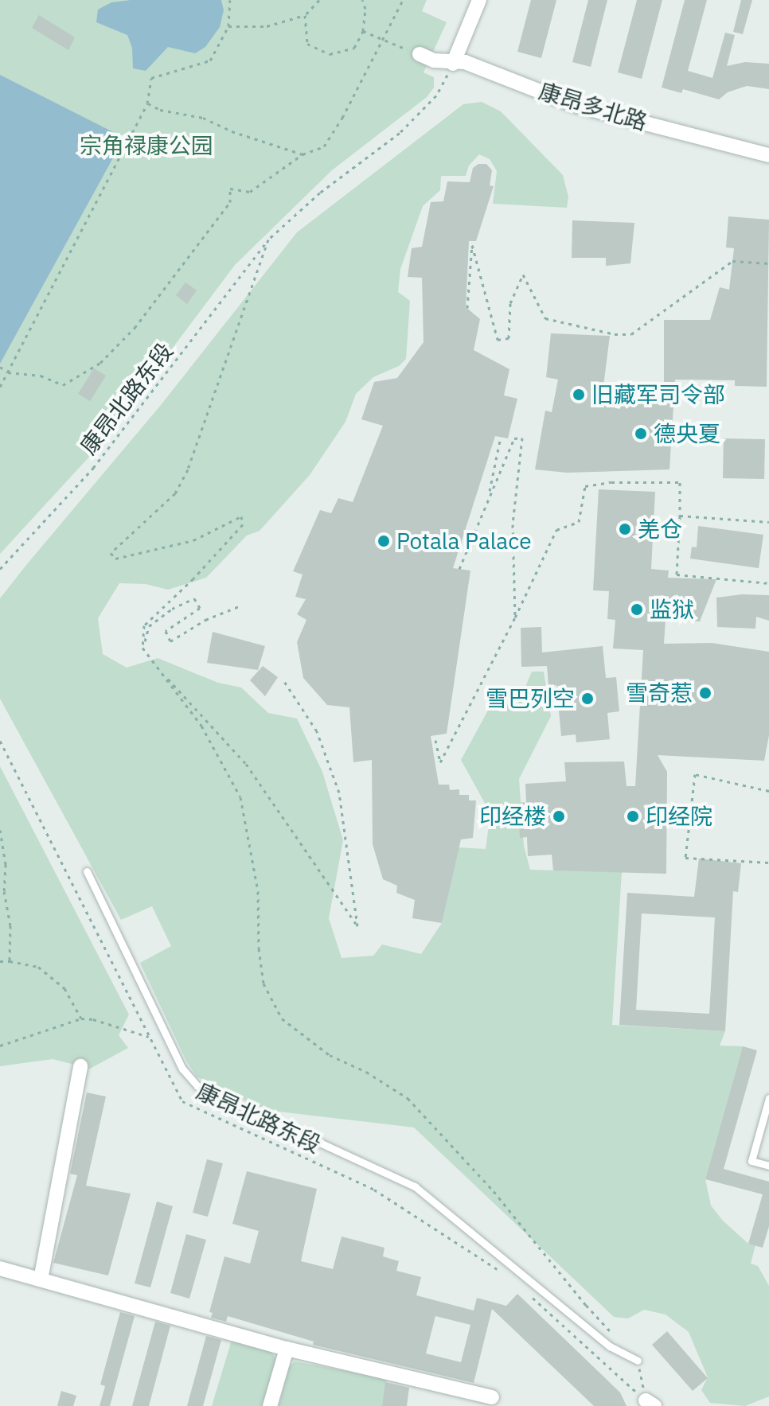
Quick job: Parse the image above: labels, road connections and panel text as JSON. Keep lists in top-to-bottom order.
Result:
{
  "streets": {
    "street": ["康昂多北路"],
    "path": ["康昂北路东段"]
  },
  "crossings": [
    ["康昂多北路", "康昂北路东段"]
  ],
  "parks": ["宗角禄康公园"],
  "places": [
    "旧藏军司令部",
    "德央夏",
    "羌仓",
    "Potala Palace",
    "监狱",
    "雪奇惹",
    "雪巴列空",
    "印经楼",
    "印经院"
  ]
}
